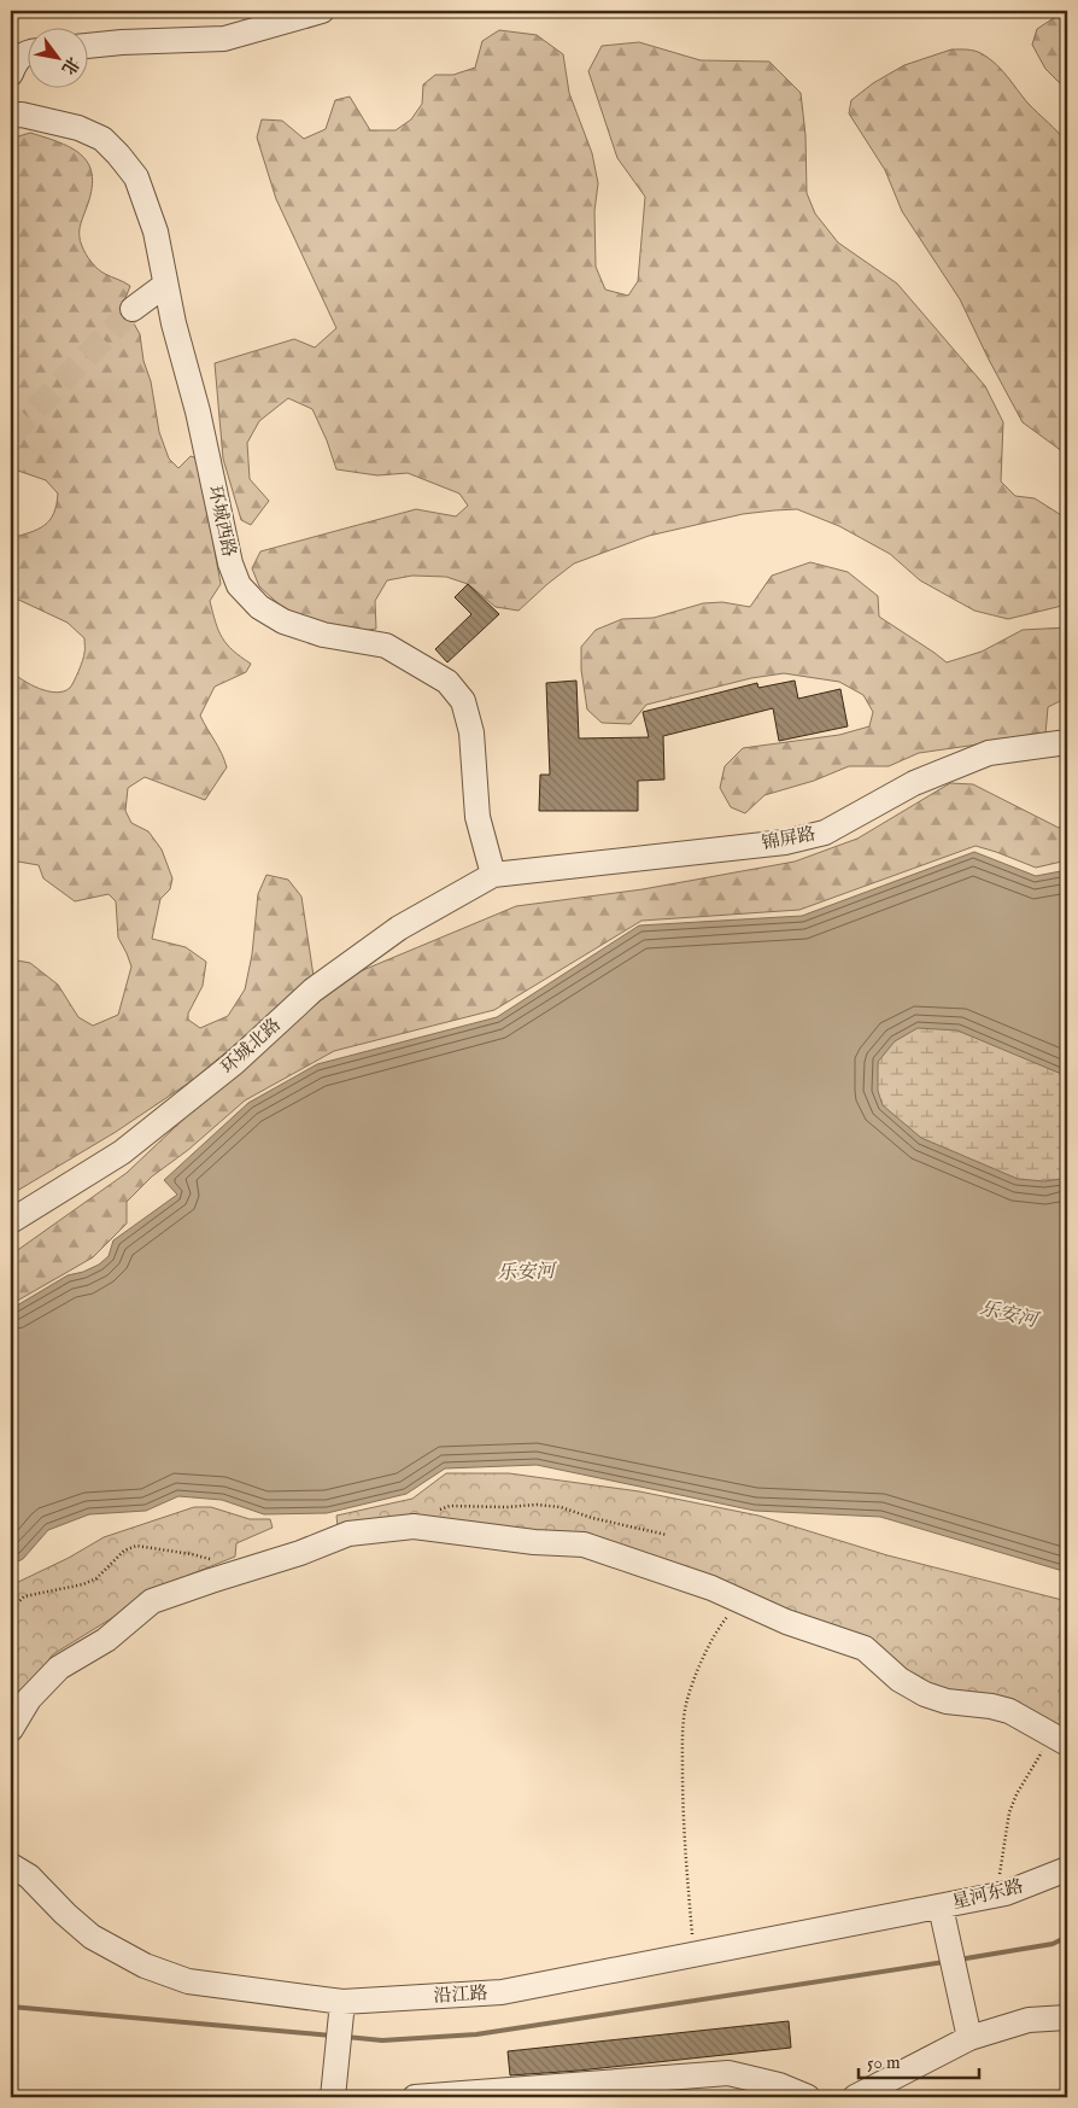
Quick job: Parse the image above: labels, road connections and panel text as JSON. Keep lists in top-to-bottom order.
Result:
{
  "streets": {
    "street": [
      "环城西路",
      "锦屏路",
      "环城北路",
      "星河东路",
      "沿江路"
    ]
  },
  "crossings": [
    ["环城西路", "锦屏路"],
    ["环城西路", "环城北路"],
    ["锦屏路", "环城北路"],
    ["星河东路", "沿江路"]
  ],
  "water": ["乐安河"],
  "scale_bar": "50 m",
  "north": "bottom right"
}
